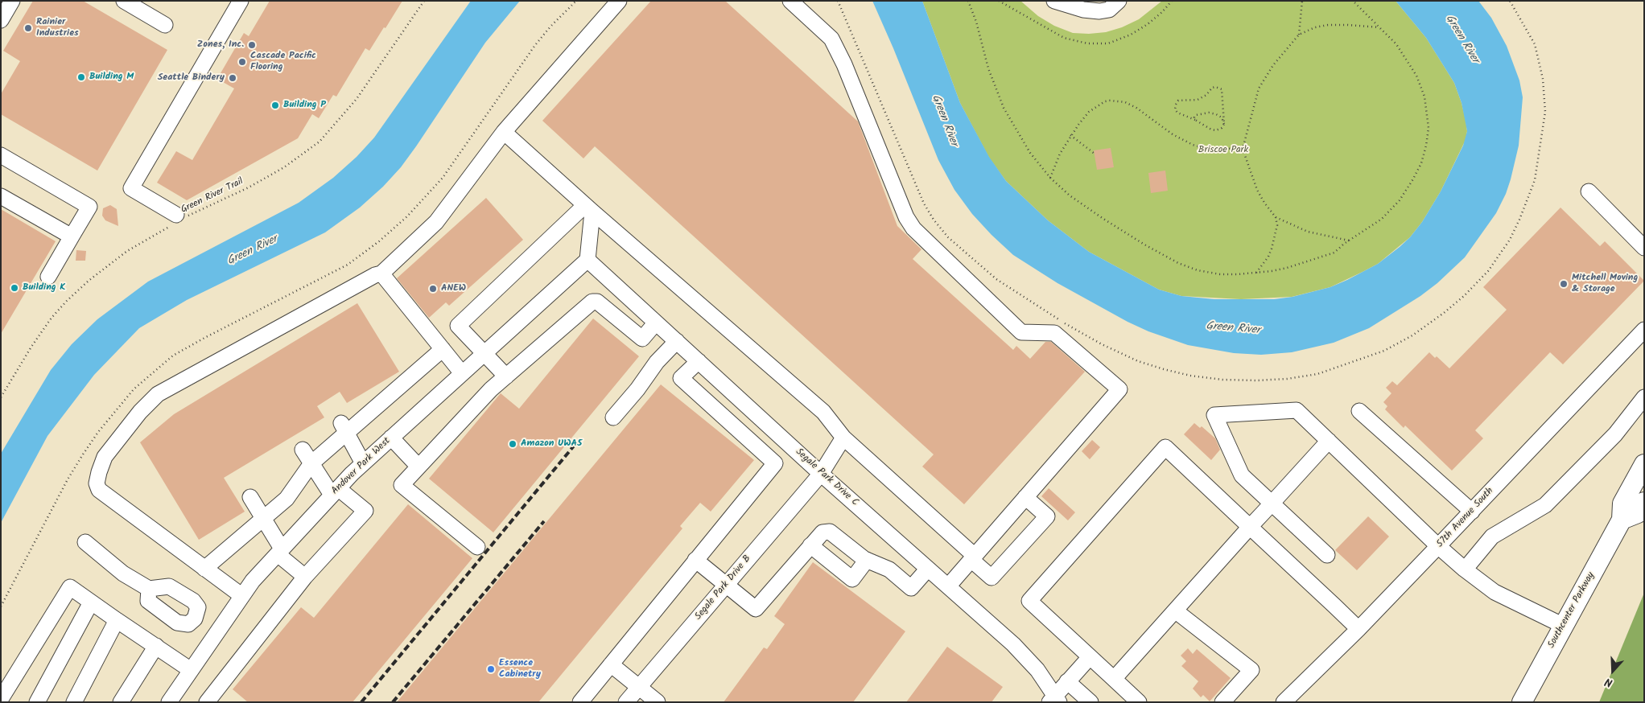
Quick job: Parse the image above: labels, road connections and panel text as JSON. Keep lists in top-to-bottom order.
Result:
{
  "streets": {
    "main road": ["Southcenter Parkway"],
    "street": [
      "Andover Park West",
      "Segale Park Drive C",
      "57th Avenue South",
      "Segale Park Drive B"
    ],
    "path": ["Green River Trail"]
  },
  "crossings": [
    ["Andover Park West", "Segale Park Drive C"],
    ["Segale Park Drive C", "Segale Park Drive B"]
  ],
  "water": ["Green River"],
  "parks": ["Briscoe Park"],
  "places": [
    "Rainier Industries",
    "Zones, Inc.",
    "Cascade Pacific Flooring",
    "Building M",
    "Seattle Bindery",
    "Building P",
    "Mitchell Moving & Storage",
    "Building K",
    "ANEW",
    "Amazon UWA5",
    "Essence Cabinetry"
  ],
  "north": "bottom"
}
